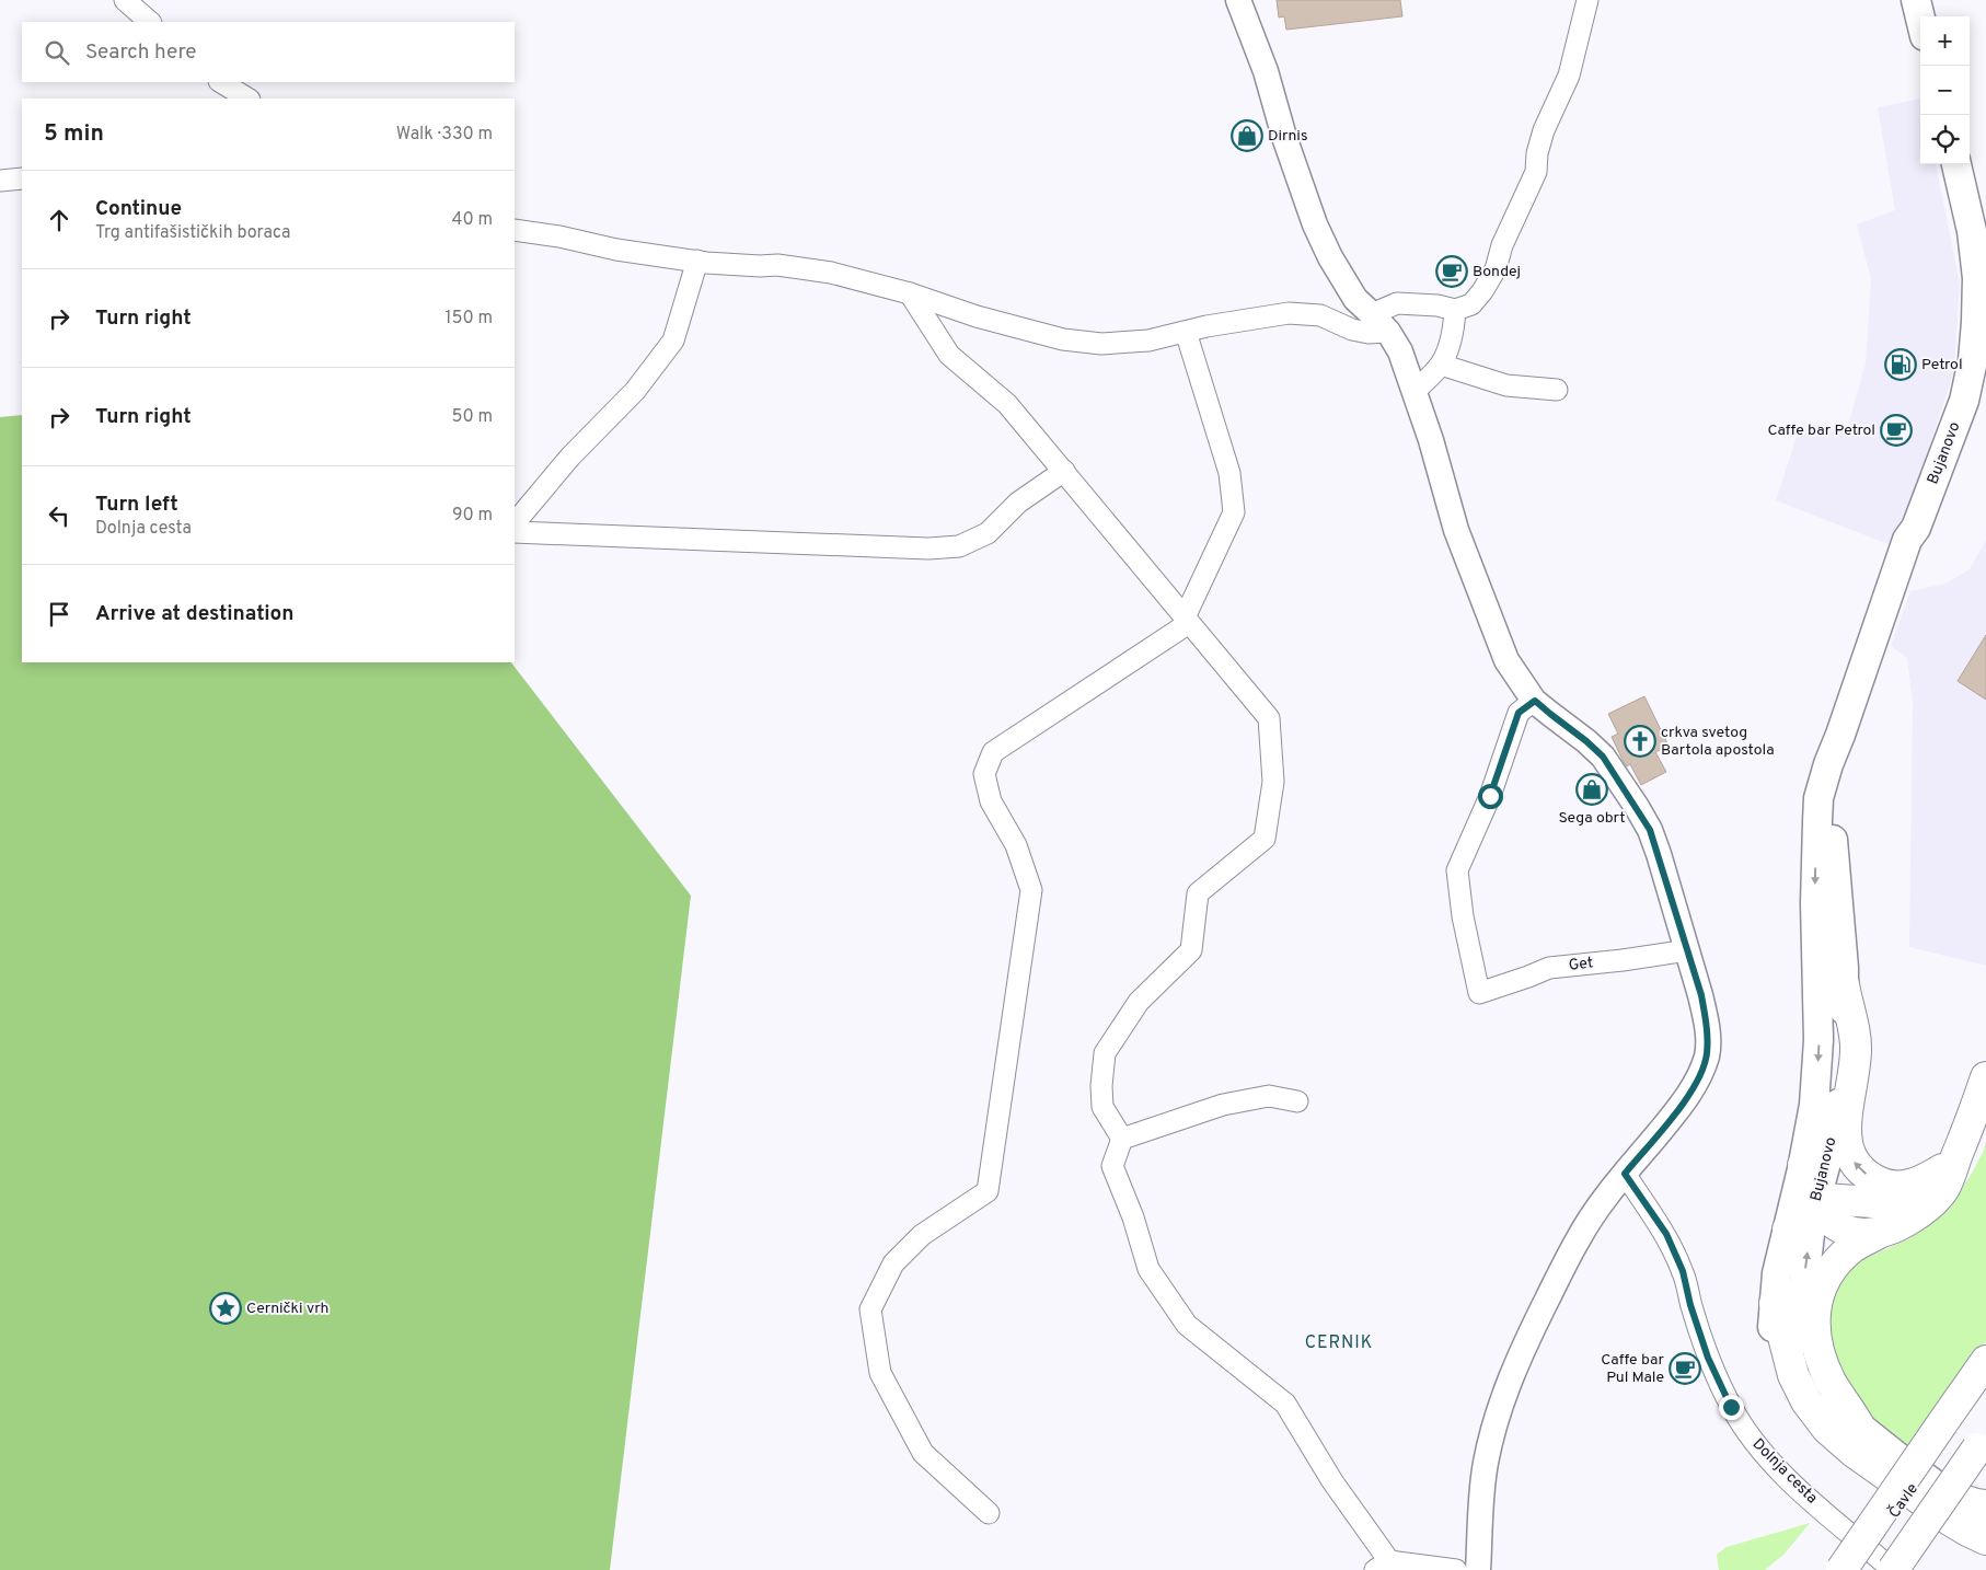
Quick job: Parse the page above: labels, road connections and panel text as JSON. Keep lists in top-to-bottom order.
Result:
{
  "streets": {
    "highway": ["Čavle"],
    "main road": ["Bujanovo"],
    "street": ["Get", "Dolnja cesta"]
  },
  "crossings": [
    ["Dolnja cesta", "Čavle"]
  ],
  "districts": ["CERNIK"],
  "places": {
    "shop": ["Dirnis", "Sega obrt"],
    "cafe": ["Bondej", "Caffe bar Petrol", "Caffe bar Pul Male"],
    "fuel station": ["Petrol"],
    "church": ["crkva svetog Bartola apostola"],
    "place": ["Cernički vrh"]
  },
  "page": {
    "map_buttons": ["+", "−"],
    "search": "Search here",
    "heading": ["5 min", "Walk · 330 m"],
    "list": [
      ["Continue", "Trg antifašističkih boraca", "40 m"],
      ["Turn right", "150 m"],
      ["Turn right", "50 m"],
      ["Turn left", "Dolnja cesta", "90 m"],
      "Arrive at destination"
    ]
  }
}
